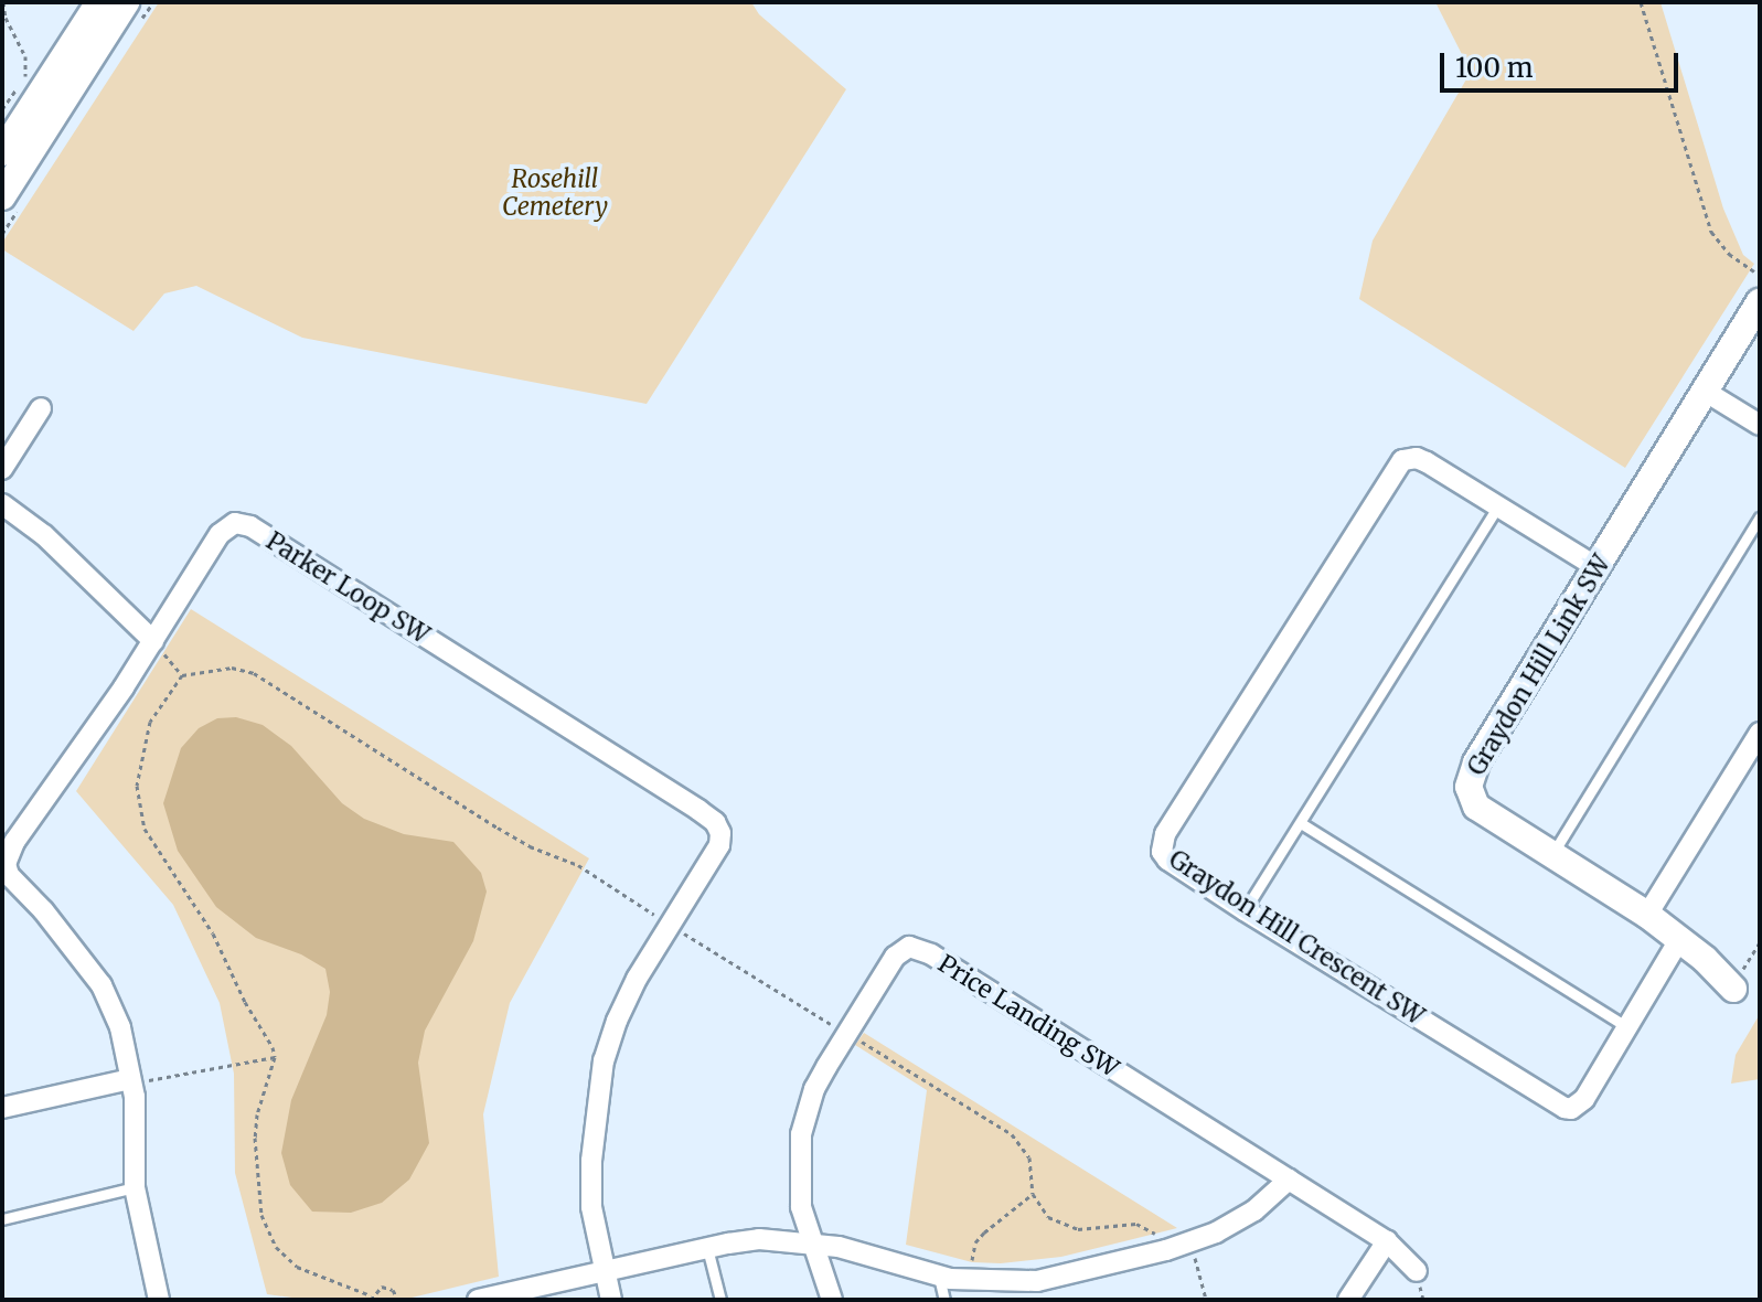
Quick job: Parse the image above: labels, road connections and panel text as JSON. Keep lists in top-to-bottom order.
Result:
{
  "streets": {
    "street": [
      "Parker Loop SW",
      "Graydon Hill Link SW",
      "Graydon Hill Crescent SW",
      "Price Landing SW"
    ]
  },
  "crossings": [
    ["Graydon Hill Link SW", "Graydon Hill Crescent SW"]
  ],
  "parks": ["Rosehill Cemetery"],
  "scale_bar": "100 m"
}
